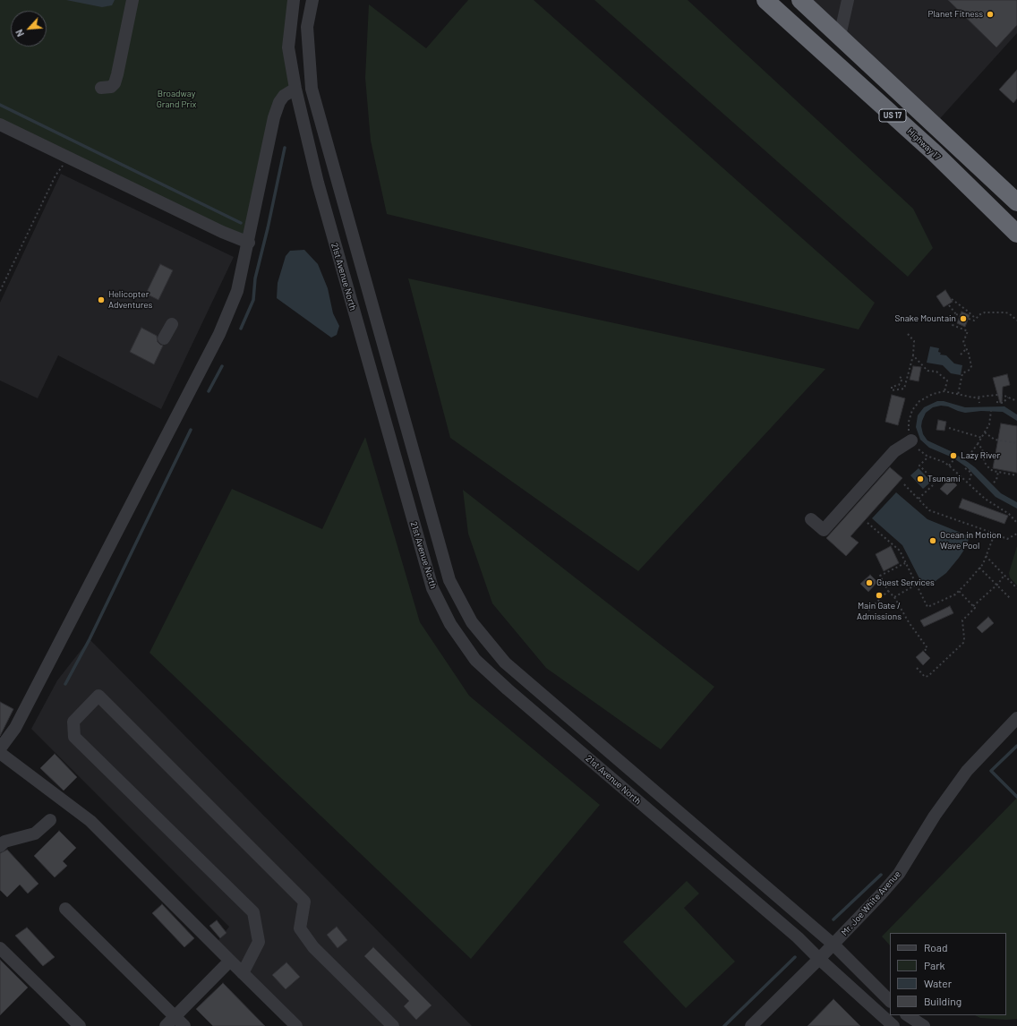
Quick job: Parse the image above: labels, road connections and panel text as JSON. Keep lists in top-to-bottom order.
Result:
{
  "streets": {
    "highway": ["US 17", "Highway 17"],
    "street": ["21st Avenue North", "Mr. Joe White Avenue"]
  },
  "crossings": [
    ["21st Avenue North", "Mr. Joe White Avenue"]
  ],
  "parks": ["Broadway Grand Prix"],
  "places": [
    "Planet Fitness",
    "Helicopter Adventures",
    "Snake Mountain",
    "Lazy River",
    "Tsunami",
    "Ocean in Motion Wave Pool",
    "Guest Services",
    "Main Gate / Admissions"
  ],
  "legend": [
    "Road",
    "Park",
    "Water",
    "Building"
  ],
  "north": "bottom left"
}
